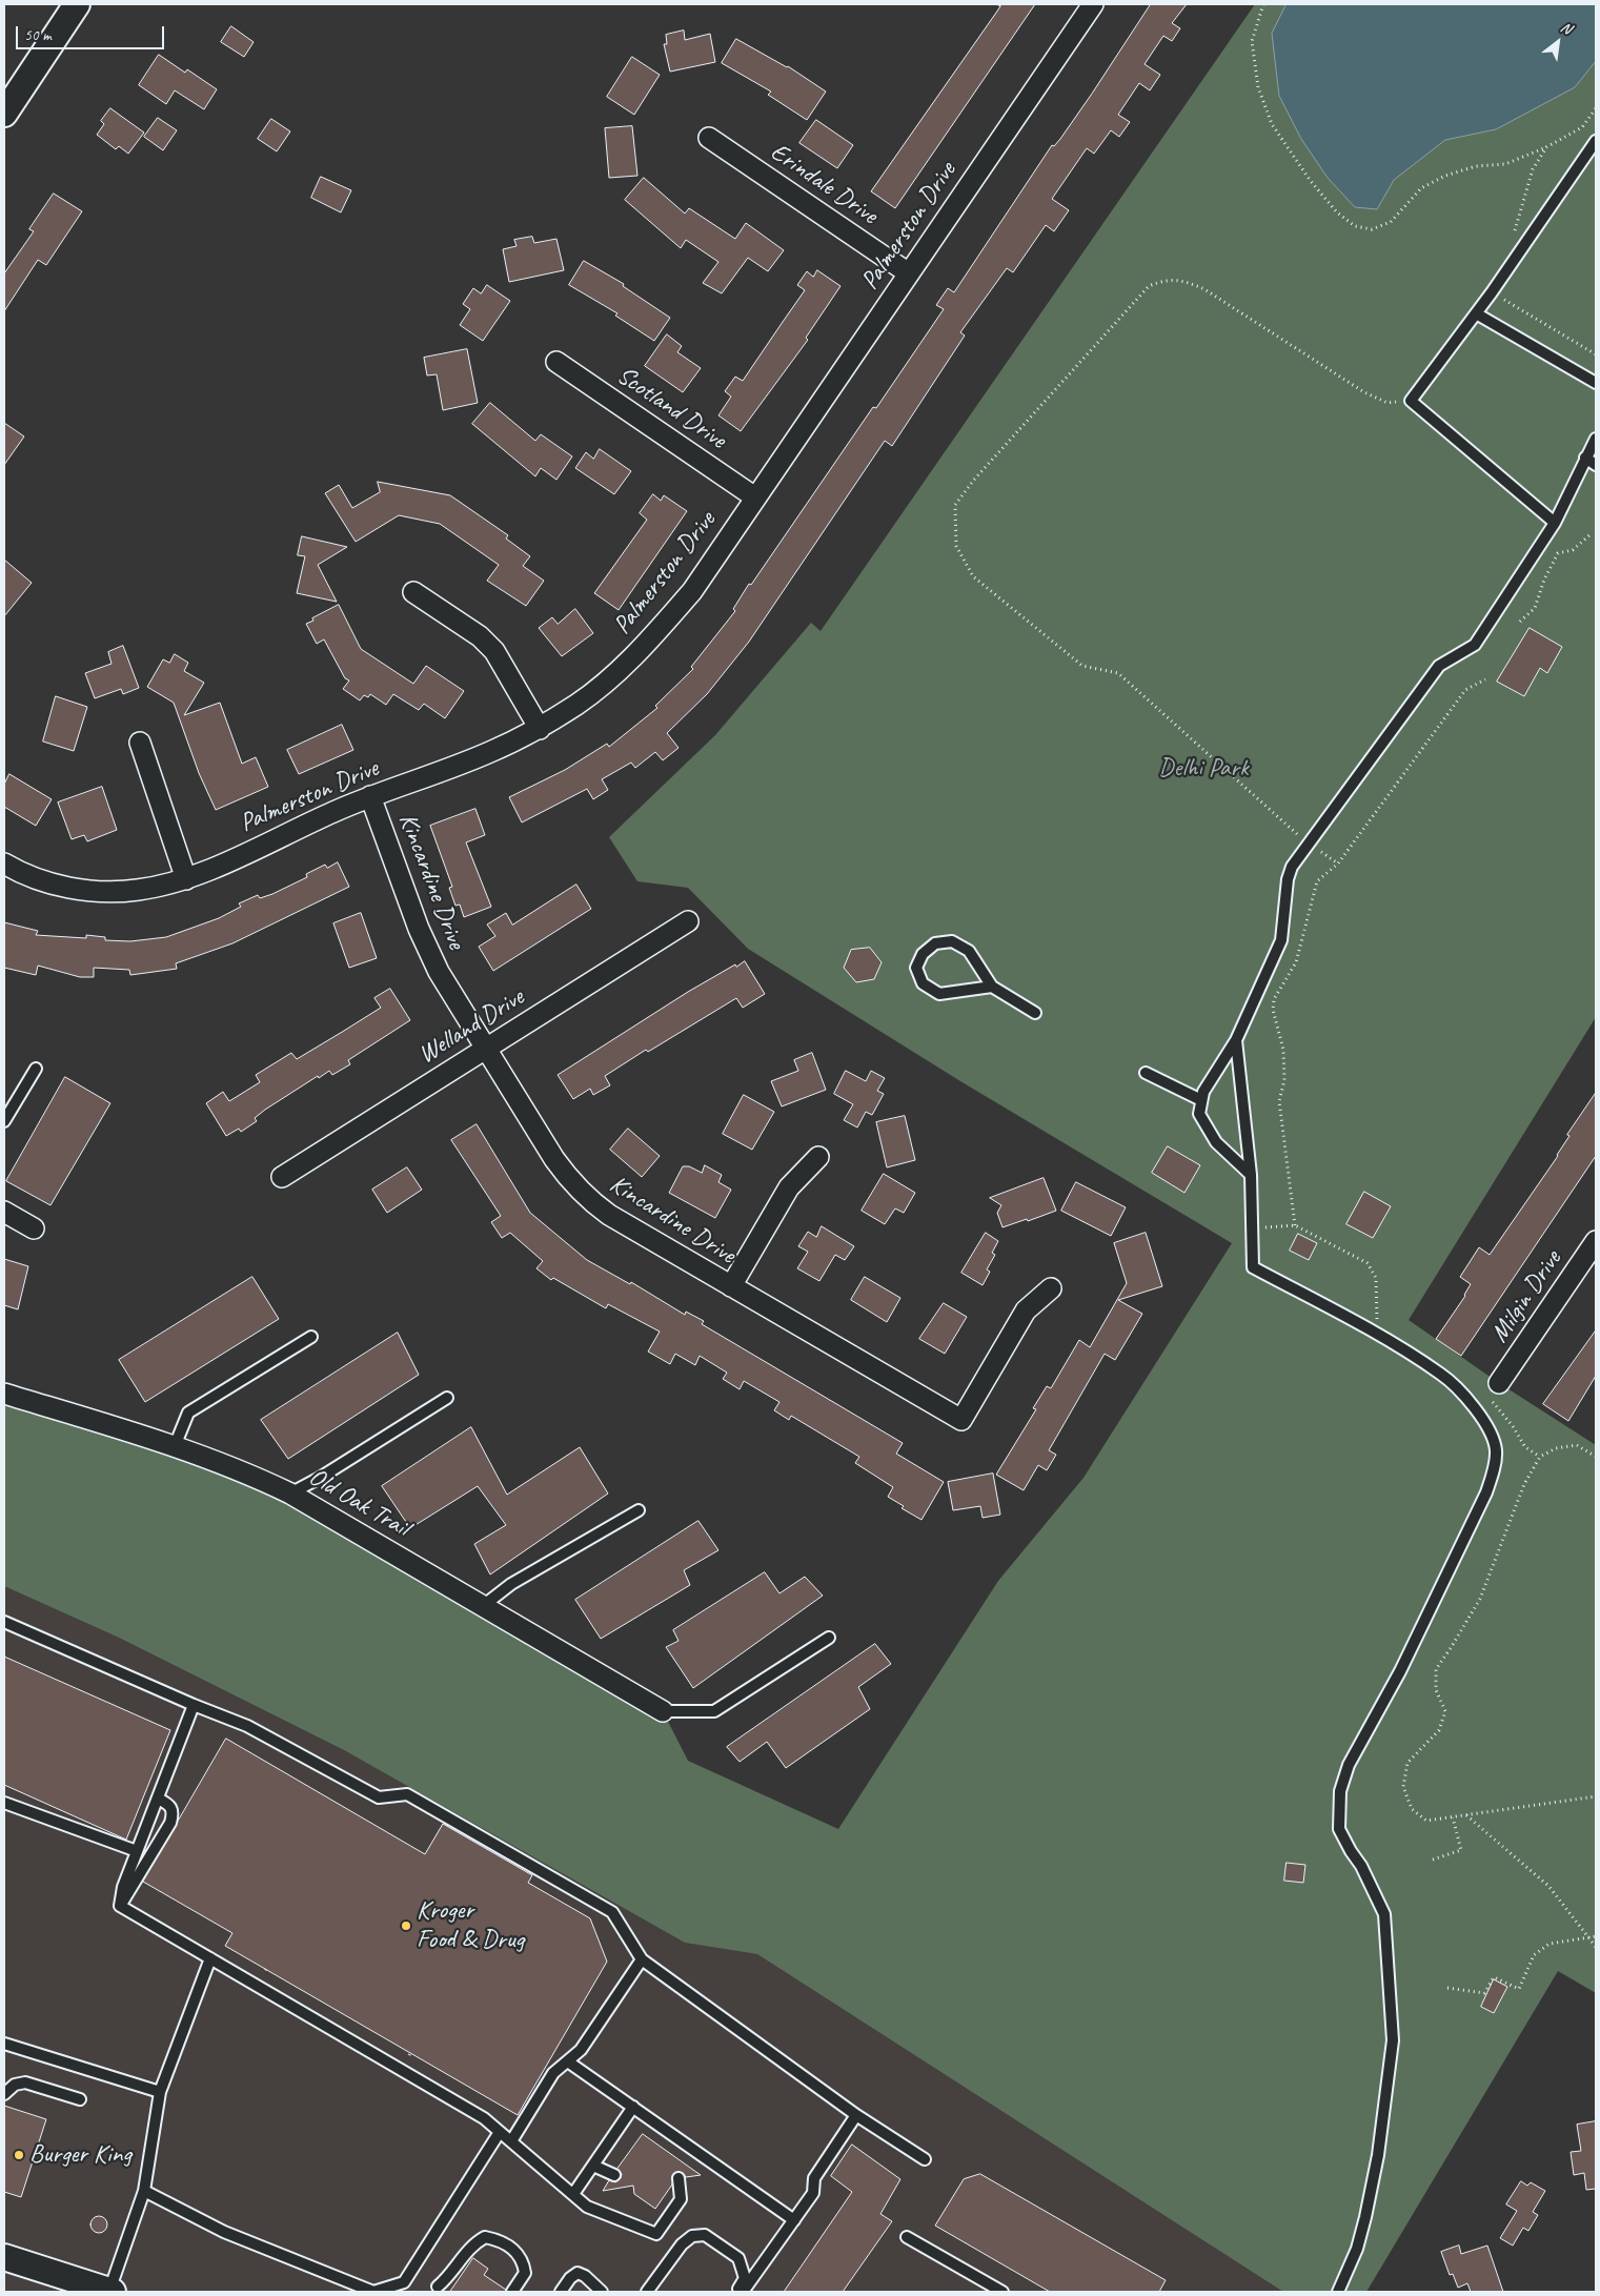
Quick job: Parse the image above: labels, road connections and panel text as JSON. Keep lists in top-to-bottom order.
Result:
{
  "streets": {
    "street": [
      "Erindale Drive",
      "Palmerston Drive",
      "Scotland Drive",
      "Kincardine Drive",
      "Welland Drive",
      "Milgin Drive",
      "Old Oak Trail"
    ]
  },
  "crossings": [
    ["Erindale Drive", "Palmerston Drive"],
    ["Palmerston Drive", "Scotland Drive"],
    ["Palmerston Drive", "Kincardine Drive"],
    ["Kincardine Drive", "Welland Drive"]
  ],
  "parks": ["Delhi Park"],
  "places": ["Kroger Food & Drug", "Burger King"],
  "scale_bar": "50 m",
  "north": "top right"
}
